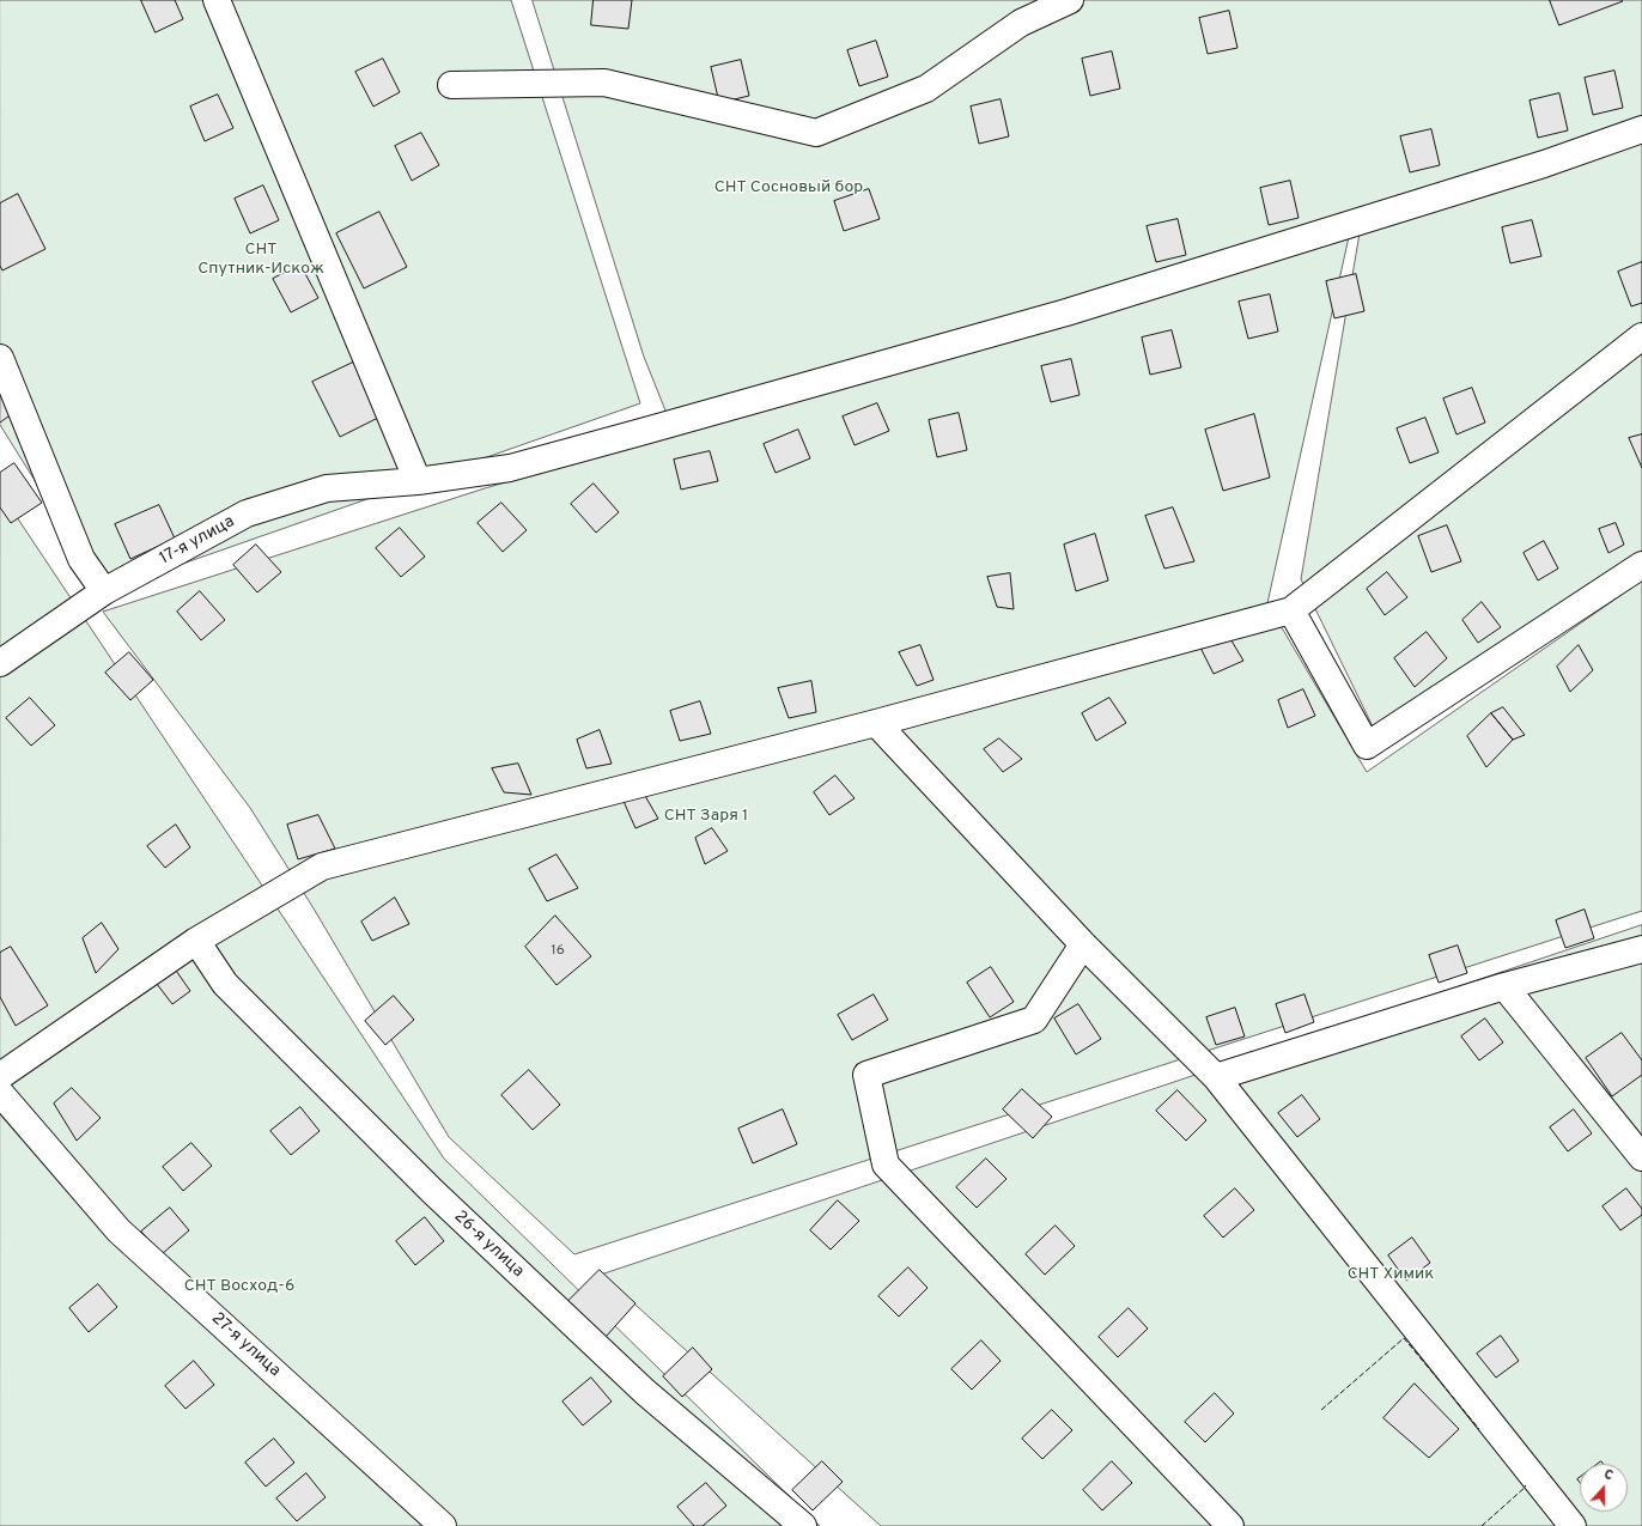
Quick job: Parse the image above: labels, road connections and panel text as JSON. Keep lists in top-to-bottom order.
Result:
{
  "streets": {
    "street": ["17-я улица", "26-я улица", "27-я улица"]
  },
  "parks": [
    "СНТ Сосновый бор",
    "СНТ Спутник-Искож",
    "СНТ Заря 1",
    "СНТ Химик",
    "СНТ Восход-6"
  ],
  "house_numbers": ["16"],
  "north": "top"
}
